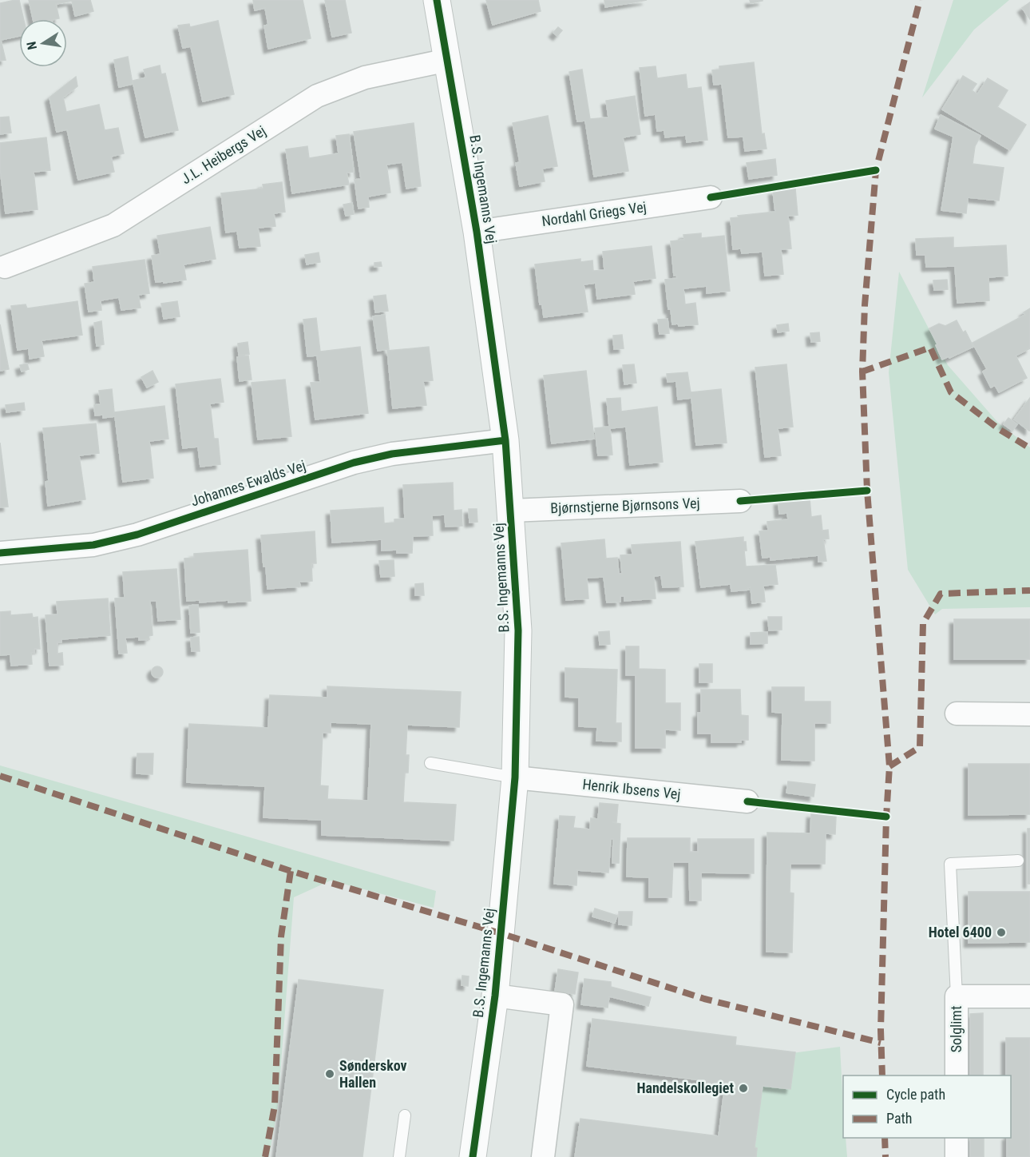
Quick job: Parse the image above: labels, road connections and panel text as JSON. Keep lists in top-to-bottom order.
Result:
{
  "streets": {
    "street": [
      "J.L. Heibergs Vej",
      "B.S. Ingemanns Vej",
      "Nordahl Griegs Vej",
      "Johannes Ewalds Vej",
      "Bjørnstjerne Bjørnsons Vej",
      "Henrik Ibsens Vej",
      "Solglimt"
    ]
  },
  "crossings": [
    ["J.L. Heibergs Vej", "B.S. Ingemanns Vej"],
    ["B.S. Ingemanns Vej", "Nordahl Griegs Vej"],
    ["B.S. Ingemanns Vej", "Johannes Ewalds Vej"],
    ["B.S. Ingemanns Vej", "Bjørnstjerne Bjørnsons Vej"],
    ["B.S. Ingemanns Vej", "Henrik Ibsens Vej"]
  ],
  "places": ["Hotel 6400", "Sønderskov Hallen", "Handelskollegiet"],
  "legend": ["Cycle path", "Path"],
  "north": "left"
}
